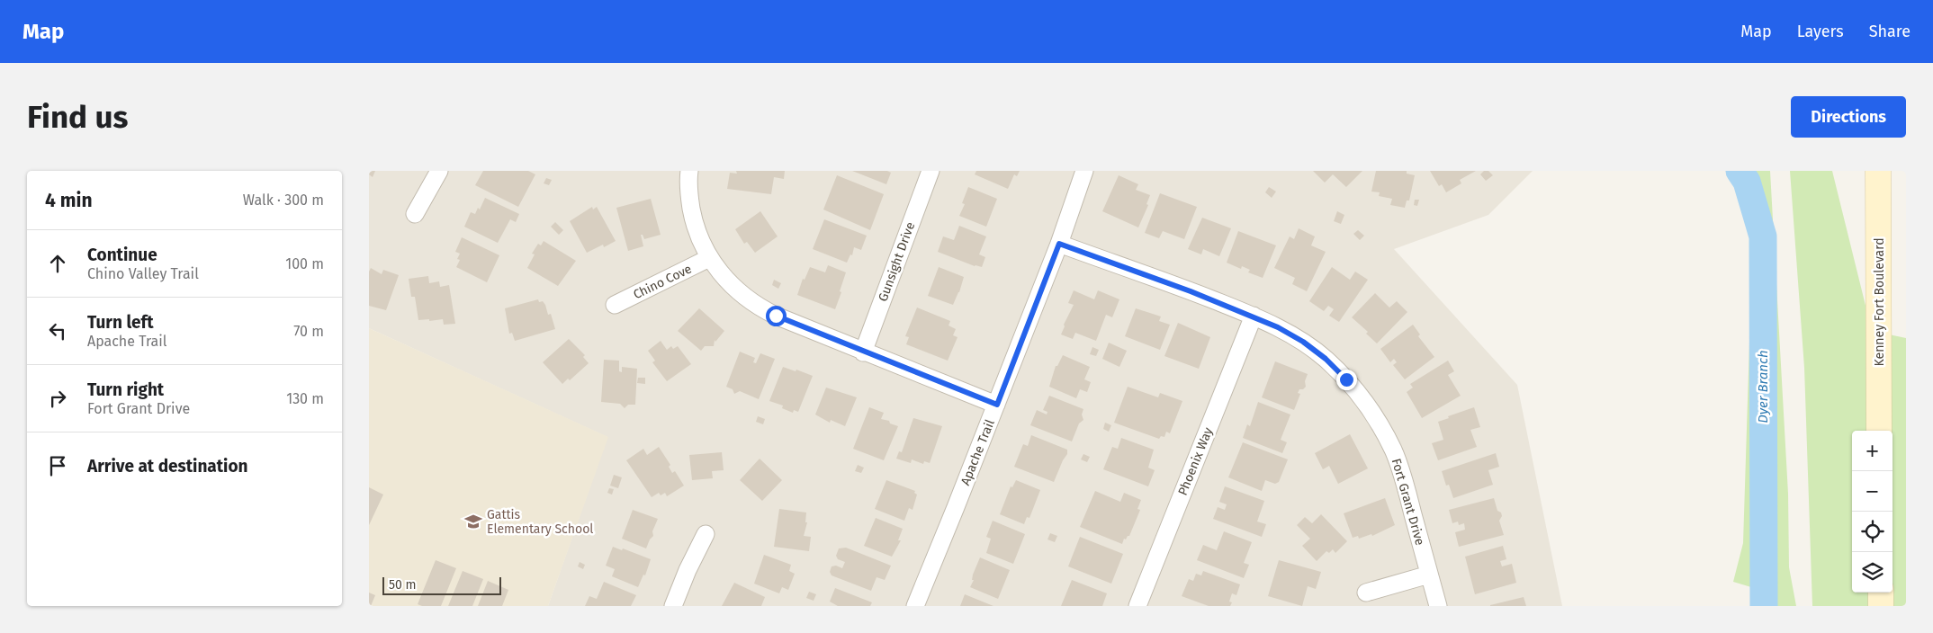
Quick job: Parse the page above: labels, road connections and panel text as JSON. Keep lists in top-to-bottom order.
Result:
{
  "streets": {
    "main road": ["Kenney Fort Boulevard"],
    "street": [
      "Gunsight Drive",
      "Chino Cove",
      "Apache Trail",
      "Phoenix Way",
      "Fort Grant Drive"
    ]
  },
  "crossings": [
    ["Apache Trail", "Fort Grant Drive"],
    ["Phoenix Way", "Fort Grant Drive"]
  ],
  "water": ["Dyer Branch"],
  "places": {
    "school or university": ["Gattis Elementary School"]
  },
  "scale_bar": "50 m",
  "page": {
    "header": "Map",
    "nav": ["Map", "Layers", "Share"],
    "buttons": "Directions",
    "title": "Find us",
    "heading": ["4 min", "Walk · 300 m"],
    "list": [
      ["Continue", "Chino Valley Trail", "100 m"],
      ["Turn left", "Apache Trail", "70 m"],
      ["Turn right", "Fort Grant Drive", "130 m"],
      "Arrive at destination"
    ],
    "map_buttons": ["+", "−"],
    "scale": "50 m"
  }
}
